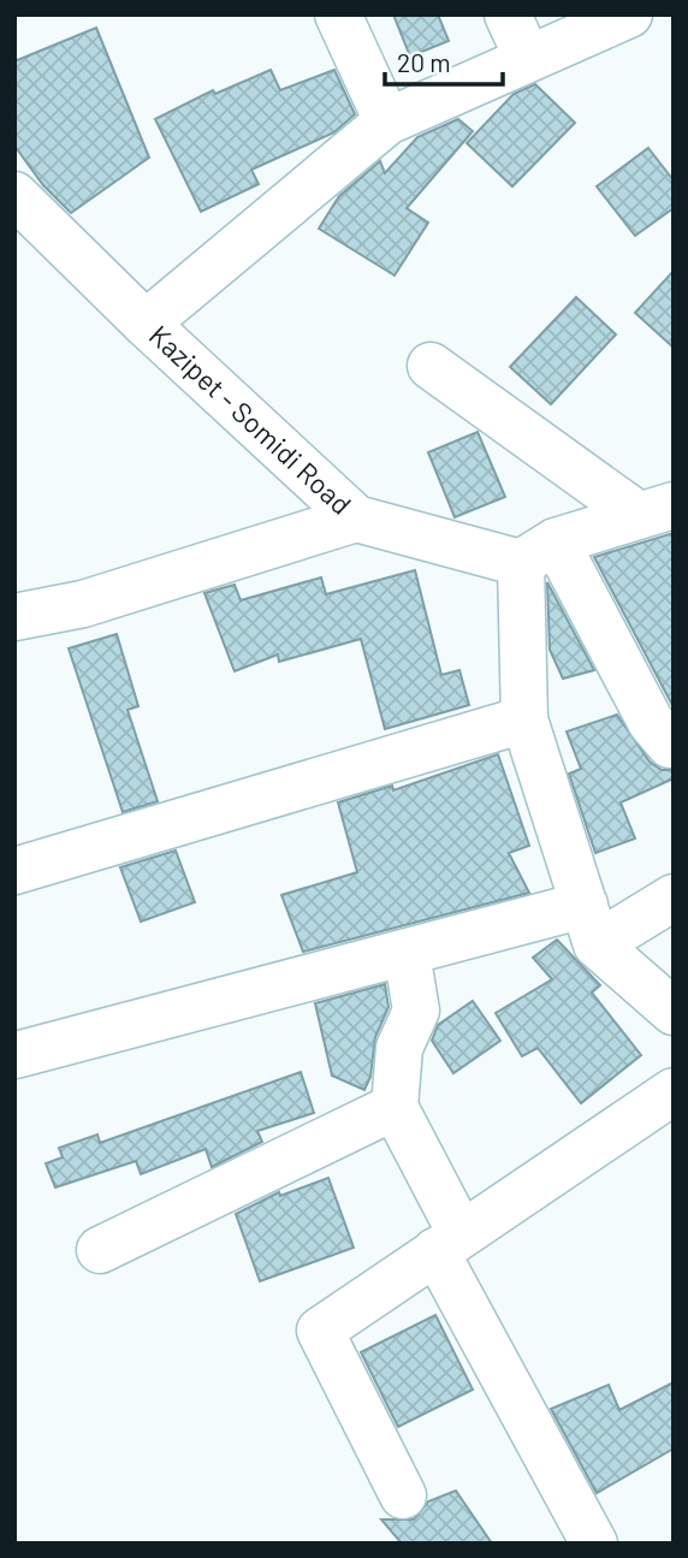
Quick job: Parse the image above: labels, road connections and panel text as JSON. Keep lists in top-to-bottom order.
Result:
{
  "streets": {
    "street": ["Kazipet - Somidi Road"]
  },
  "scale_bar": "20 m"
}
